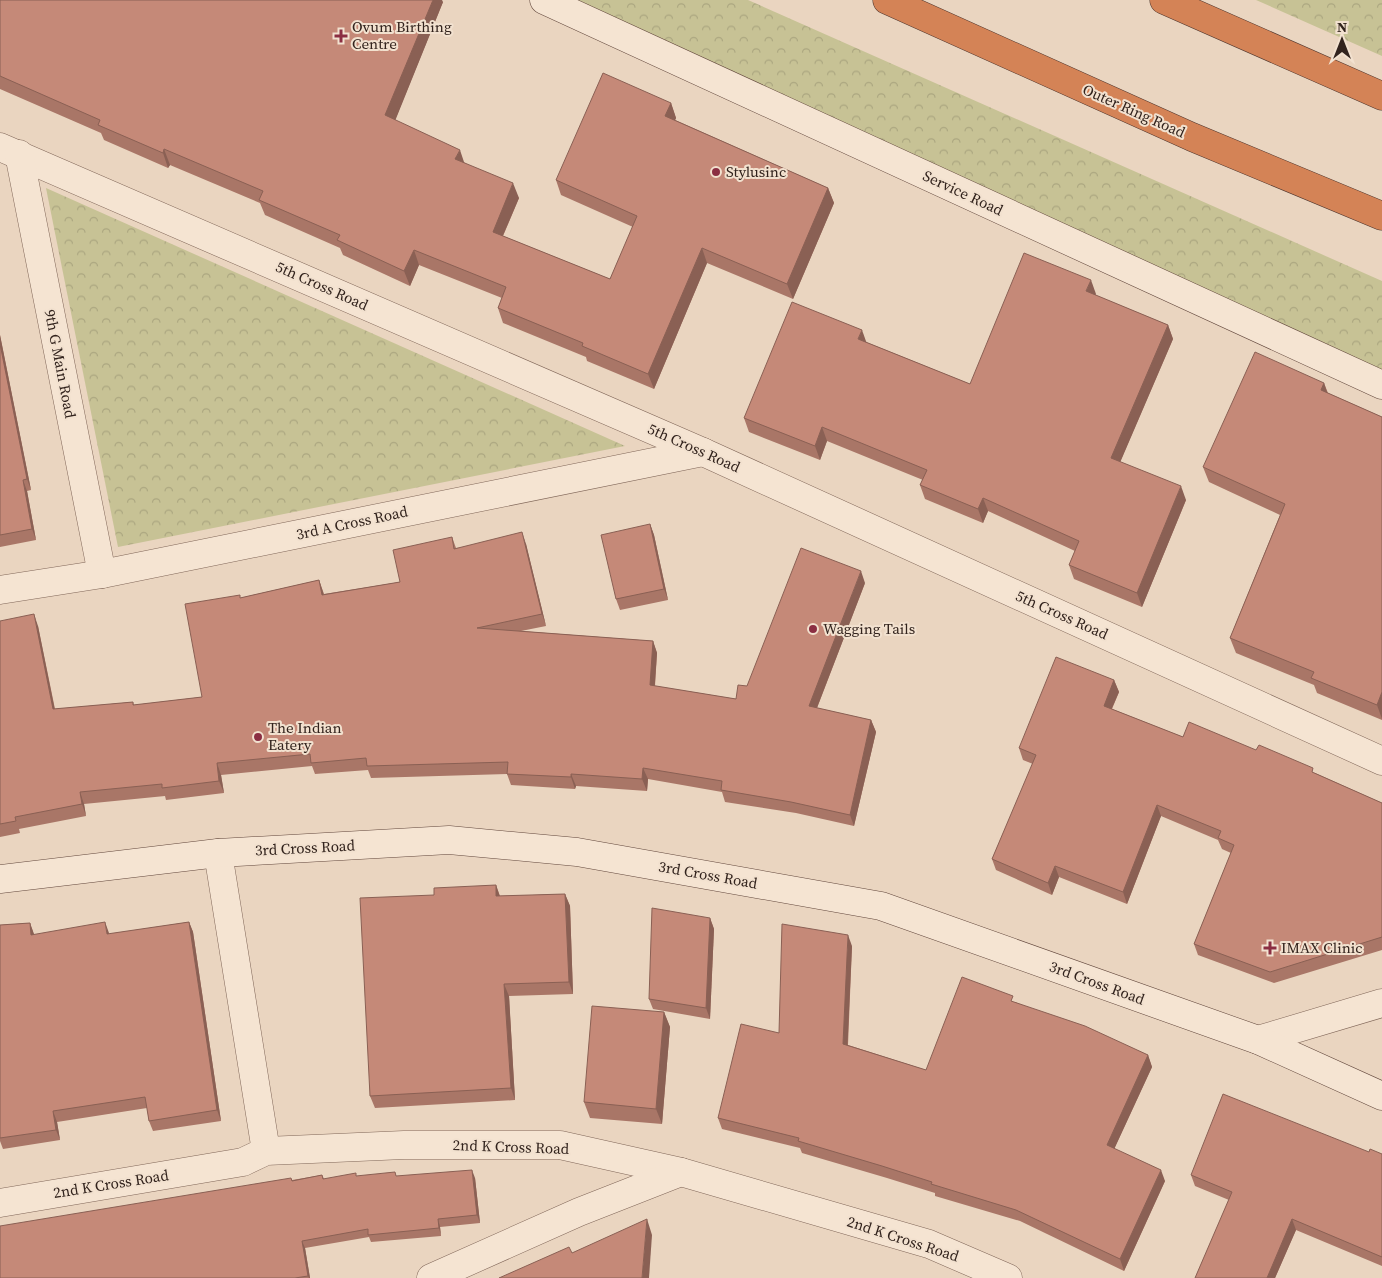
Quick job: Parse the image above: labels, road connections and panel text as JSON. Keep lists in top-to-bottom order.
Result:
{
  "streets": {
    "highway": ["Outer Ring Road"],
    "street": [
      "Service Road",
      "5th Cross Road",
      "9th G Main Road",
      "3rd A Cross Road",
      "3rd Cross Road",
      "2nd K Cross Road"
    ]
  },
  "crossings": [
    ["5th Cross Road", "9th G Main Road"],
    ["5th Cross Road", "3rd A Cross Road"],
    ["9th G Main Road", "3rd A Cross Road"]
  ],
  "places": {
    "health": ["Ovum Birthing Centre", "IMAX Clinic"],
    "other": ["Stylusinc", "Wagging Tails", "The Indian Eatery"]
  },
  "north": "top"
}
